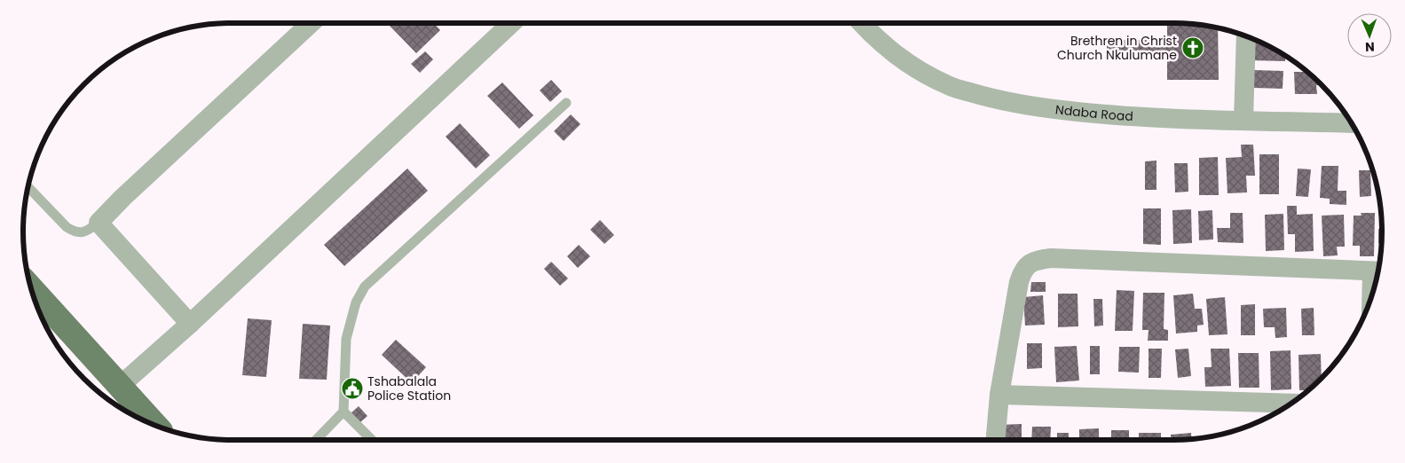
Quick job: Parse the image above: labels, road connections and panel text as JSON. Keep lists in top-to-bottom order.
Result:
{
  "streets": {
    "street": ["Ndaba Road"]
  },
  "places": {
    "church": ["Brethren in Christ Church Nkulumane"],
    "public building": ["Tshabalala Police Station"]
  },
  "north": "bottom"
}
